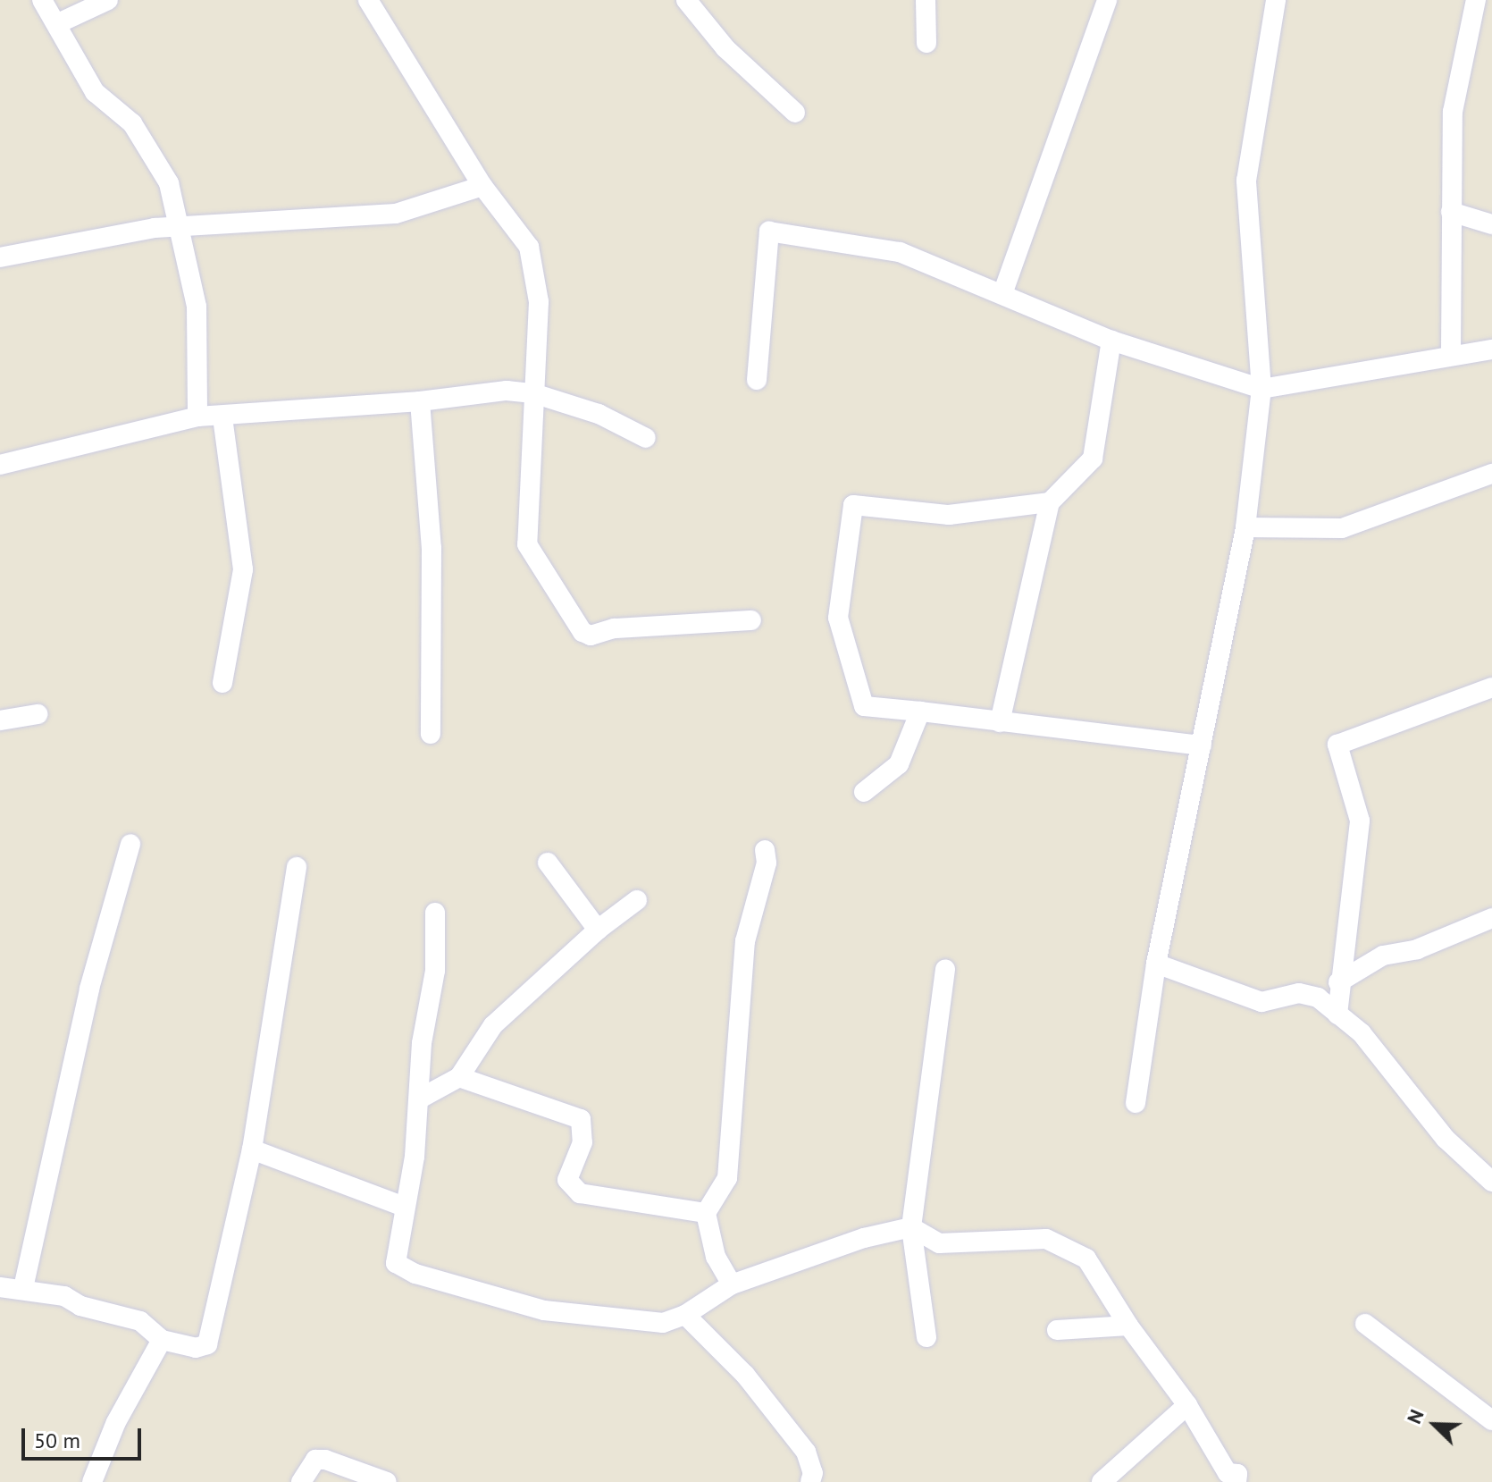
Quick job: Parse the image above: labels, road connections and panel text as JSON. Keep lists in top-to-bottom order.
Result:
{
  "scale_bar": "50 m",
  "north": "top left"
}
